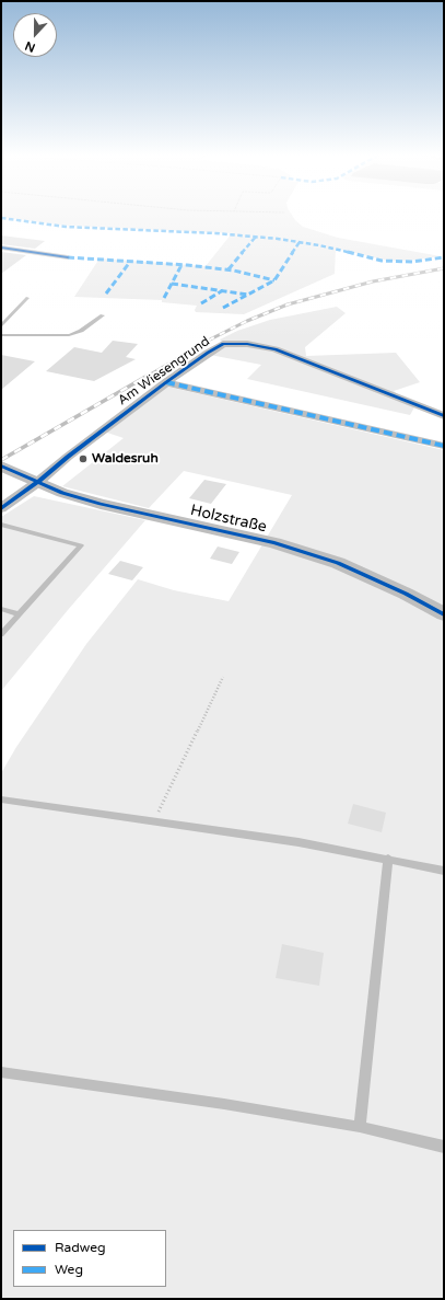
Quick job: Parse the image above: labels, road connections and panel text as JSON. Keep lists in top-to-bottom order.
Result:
{
  "streets": {
    "street": ["Am Wiesengrund", "Holzstraße"]
  },
  "crossings": [
    ["Am Wiesengrund", "Holzstraße"]
  ],
  "places": ["Waldesruh"],
  "legend": ["Radweg", "Weg"],
  "north": "bottom"
}
